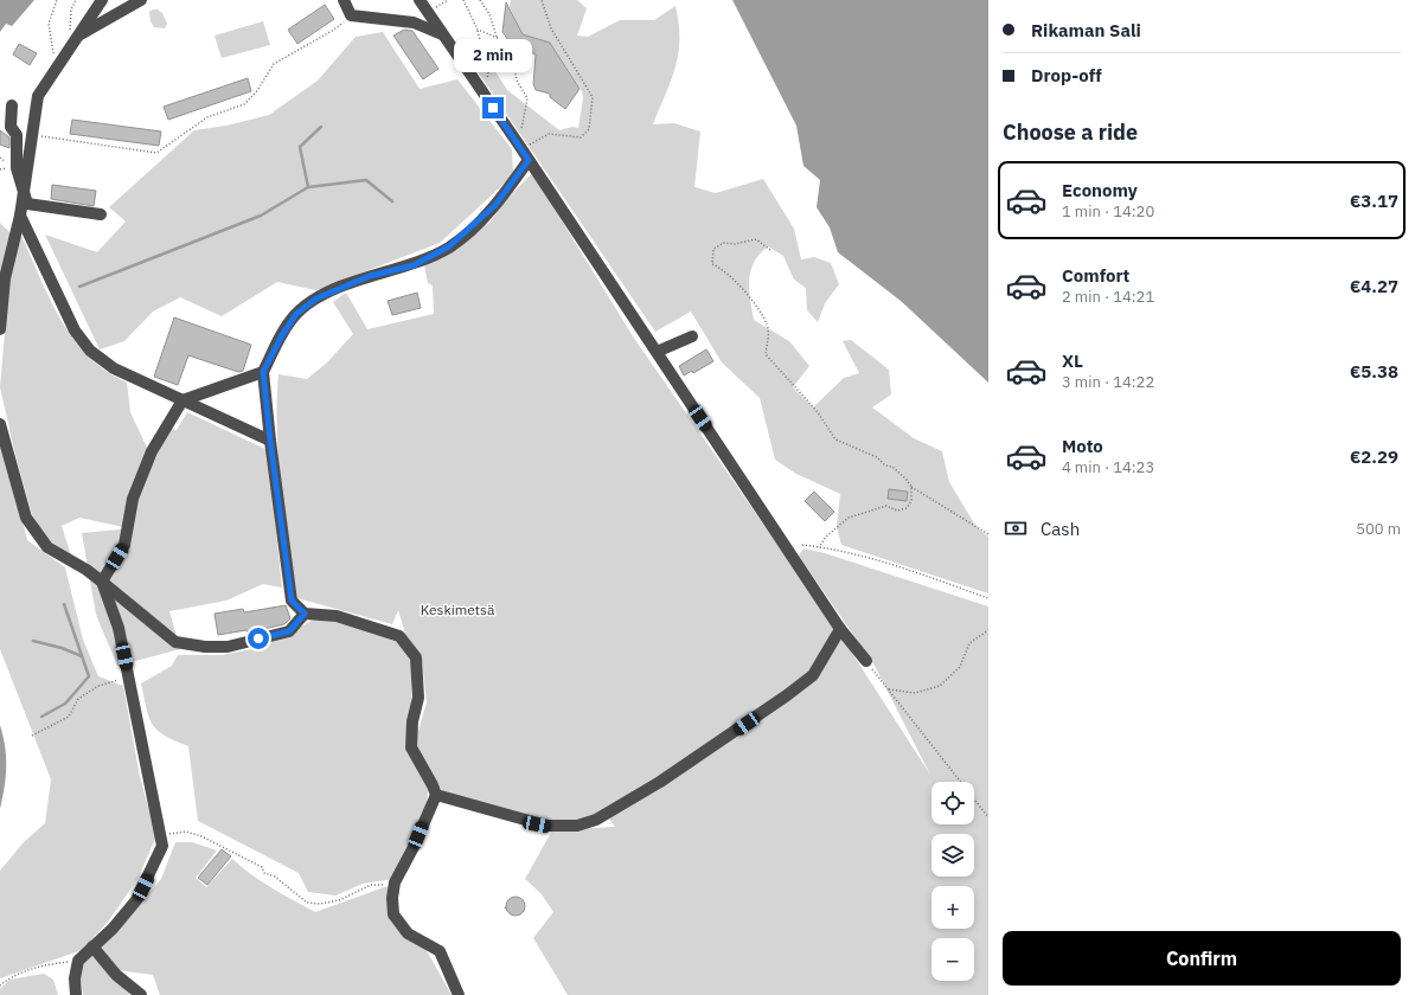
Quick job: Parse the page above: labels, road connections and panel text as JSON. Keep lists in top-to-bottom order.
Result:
{
  "parks": ["Keskimetsä"],
  "page": {
    "banner": ["Rikaman Sali", "Drop-off"],
    "bubble": "2 min",
    "heading": "Choose a ride",
    "list": [
      {
        "name": "Economy",
        "note": "1 min · 14:20",
        "value": "€3.17"
      },
      {
        "name": "Comfort",
        "note": "2 min · 14:21",
        "value": "€4.27"
      },
      {
        "name": "XL",
        "note": "3 min · 14:22",
        "value": "€5.38"
      },
      {
        "name": "Moto",
        "note": "4 min · 14:23",
        "value": "€2.29"
      }
    ],
    "pay": ["Cash", "500 m"],
    "map_buttons": ["+", "−"],
    "buttons": "Confirm"
  }
}
